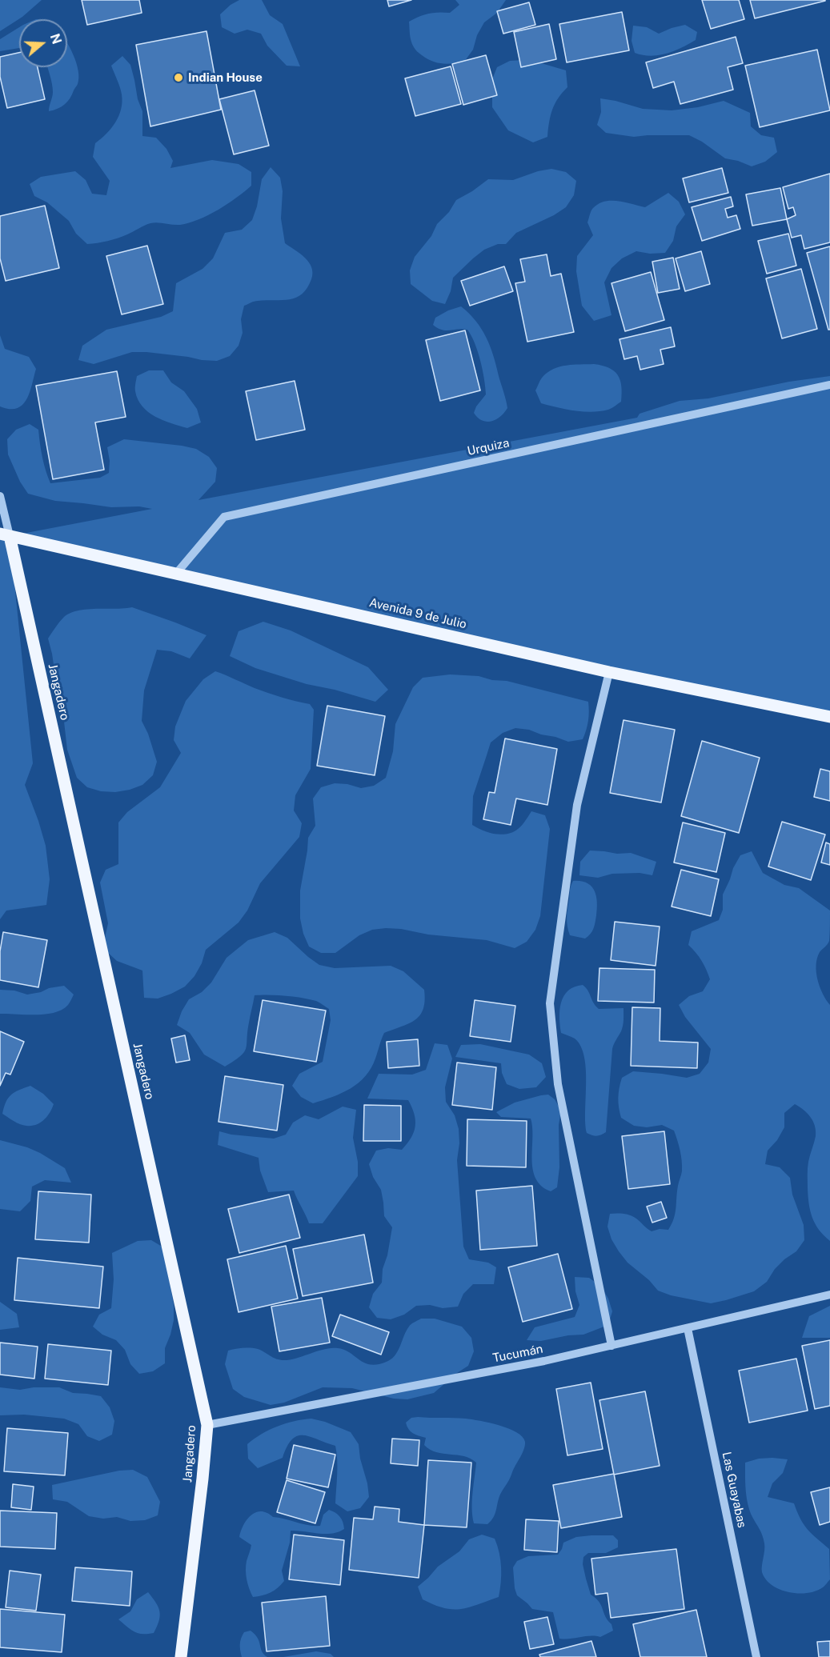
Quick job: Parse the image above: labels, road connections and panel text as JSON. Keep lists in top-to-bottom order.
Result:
{
  "streets": {
    "main road": ["Avenida 9 de Julio", "Jangadero"],
    "street": ["Urquiza", "Tucumán", "Las Guayabas"]
  },
  "crossings": [
    ["Urquiza", "Avenida 9 de Julio"],
    ["Avenida 9 de Julio", "Jangadero"],
    ["Jangadero", "Tucumán"],
    ["Tucumán", "Las Guayabas"]
  ],
  "places": ["Indian House"],
  "north": "right"
}
